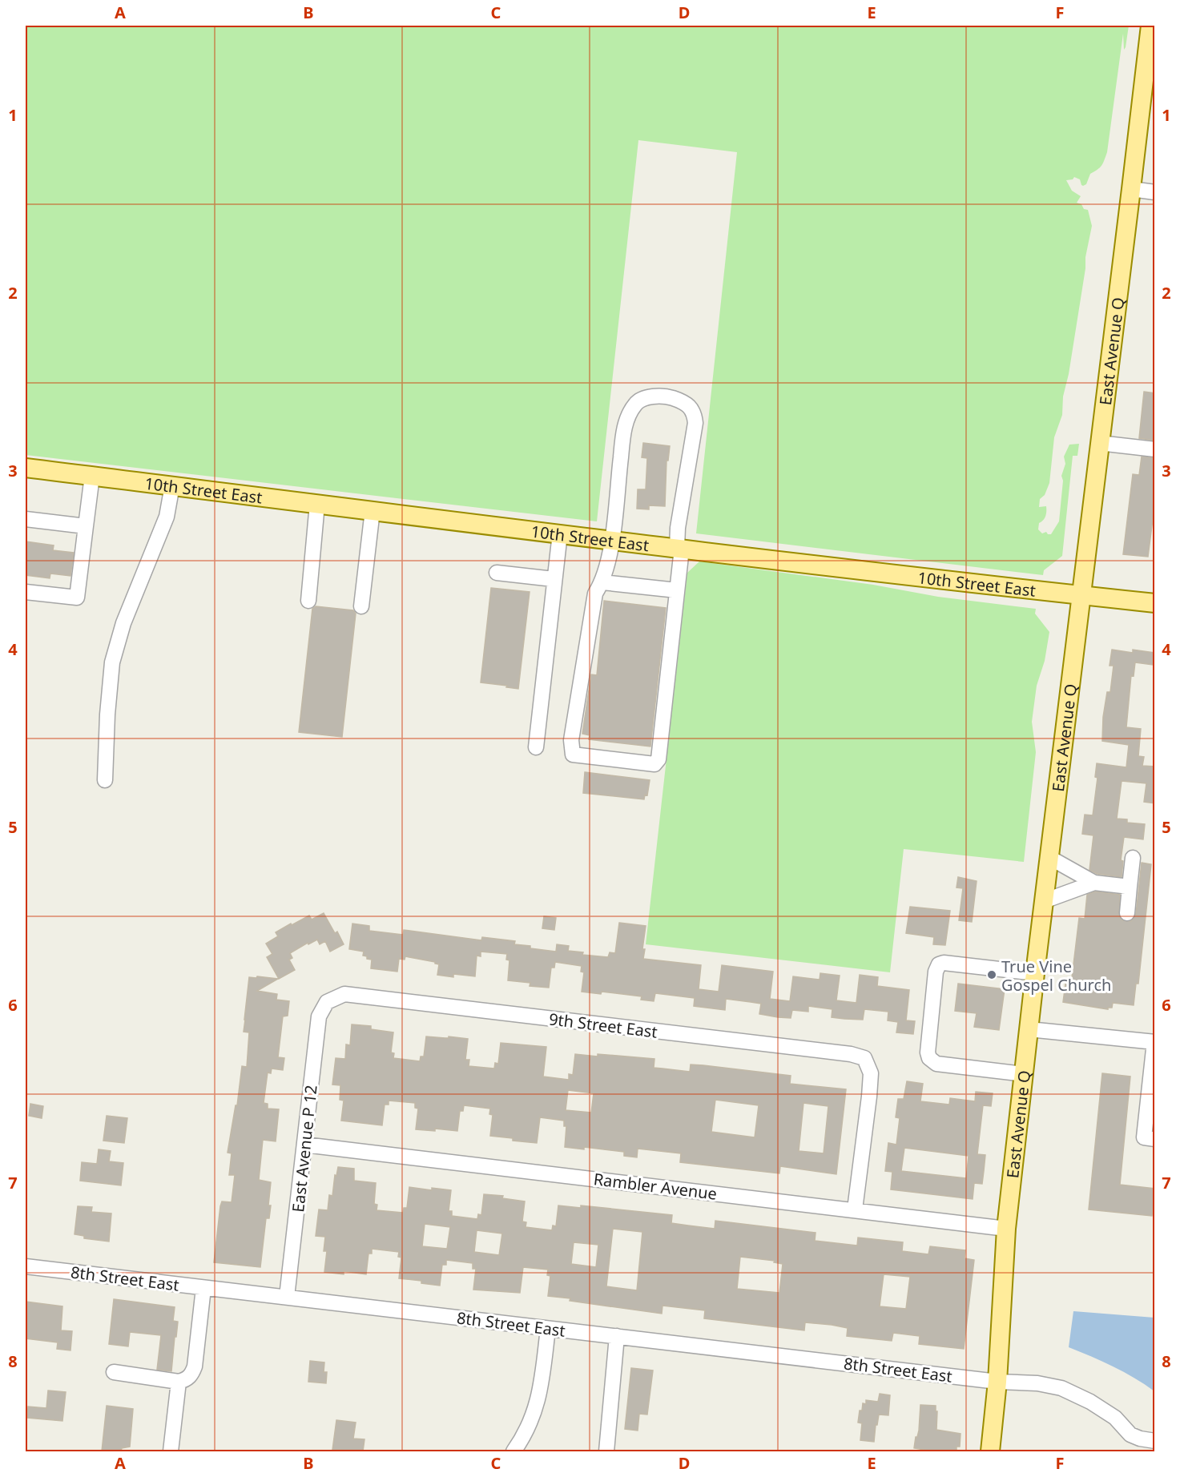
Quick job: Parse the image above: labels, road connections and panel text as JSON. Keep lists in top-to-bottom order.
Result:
{
  "streets": {
    "main road": ["East Avenue Q", "10th Street East"],
    "street": [
      "9th Street East",
      "East Avenue P 12",
      "Rambler Avenue",
      "8th Street East"
    ]
  },
  "crossings": [
    ["East Avenue Q", "10th Street East"],
    ["East Avenue Q", "Rambler Avenue"],
    ["East Avenue Q", "8th Street East"],
    ["9th Street East", "East Avenue P 12"],
    ["9th Street East", "Rambler Avenue"],
    ["East Avenue P 12", "Rambler Avenue"],
    ["East Avenue P 12", "8th Street East"]
  ],
  "places": ["True Vine Gospel Church"],
  "grid": {
    "columns": [
      "A",
      "B",
      "C",
      "D",
      "E",
      "F"
    ],
    "rows": [
      "1",
      "2",
      "3",
      "4",
      "5",
      "6",
      "7",
      "8"
    ]
  }
}
